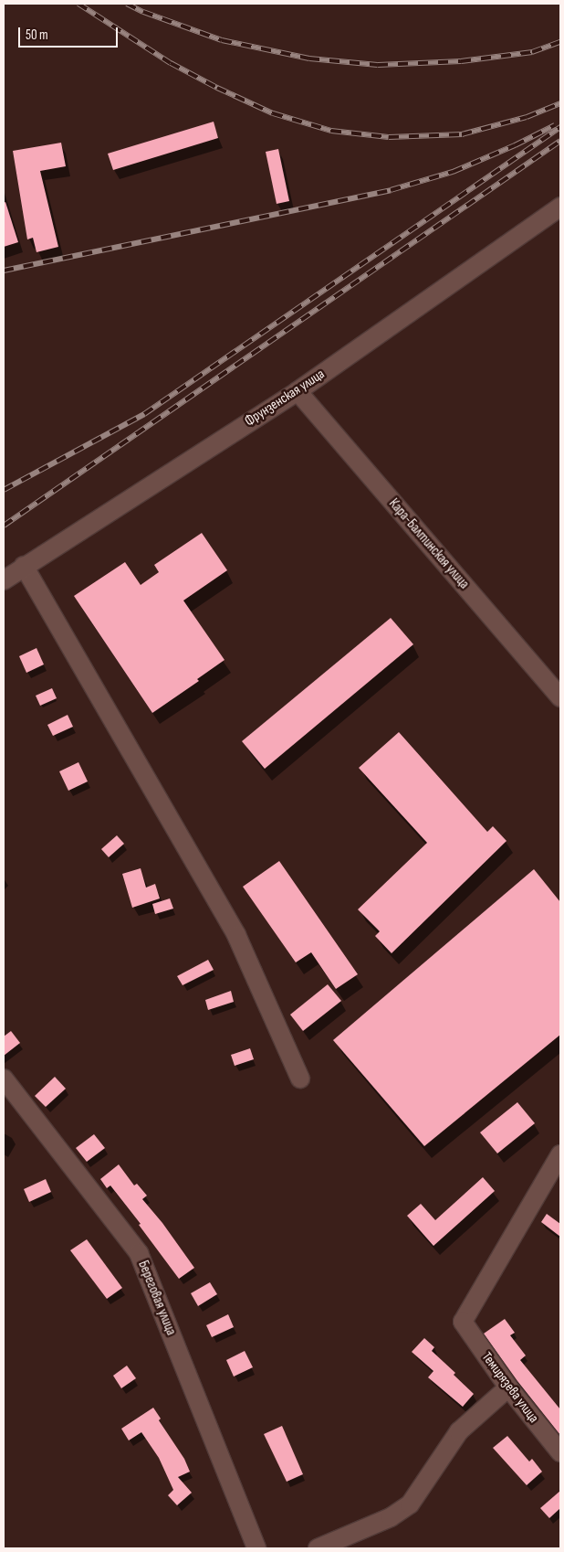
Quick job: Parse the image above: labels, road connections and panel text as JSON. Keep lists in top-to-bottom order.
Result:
{
  "streets": {
    "street": [
      "Фрунзенская улица",
      "Кара-Балтинская улица",
      "Береговая улица",
      "Темирязева улица"
    ]
  },
  "crossings": [
    ["Фрунзенская улица", "Кара-Балтинская улица"]
  ],
  "scale_bar": "50 m"
}
